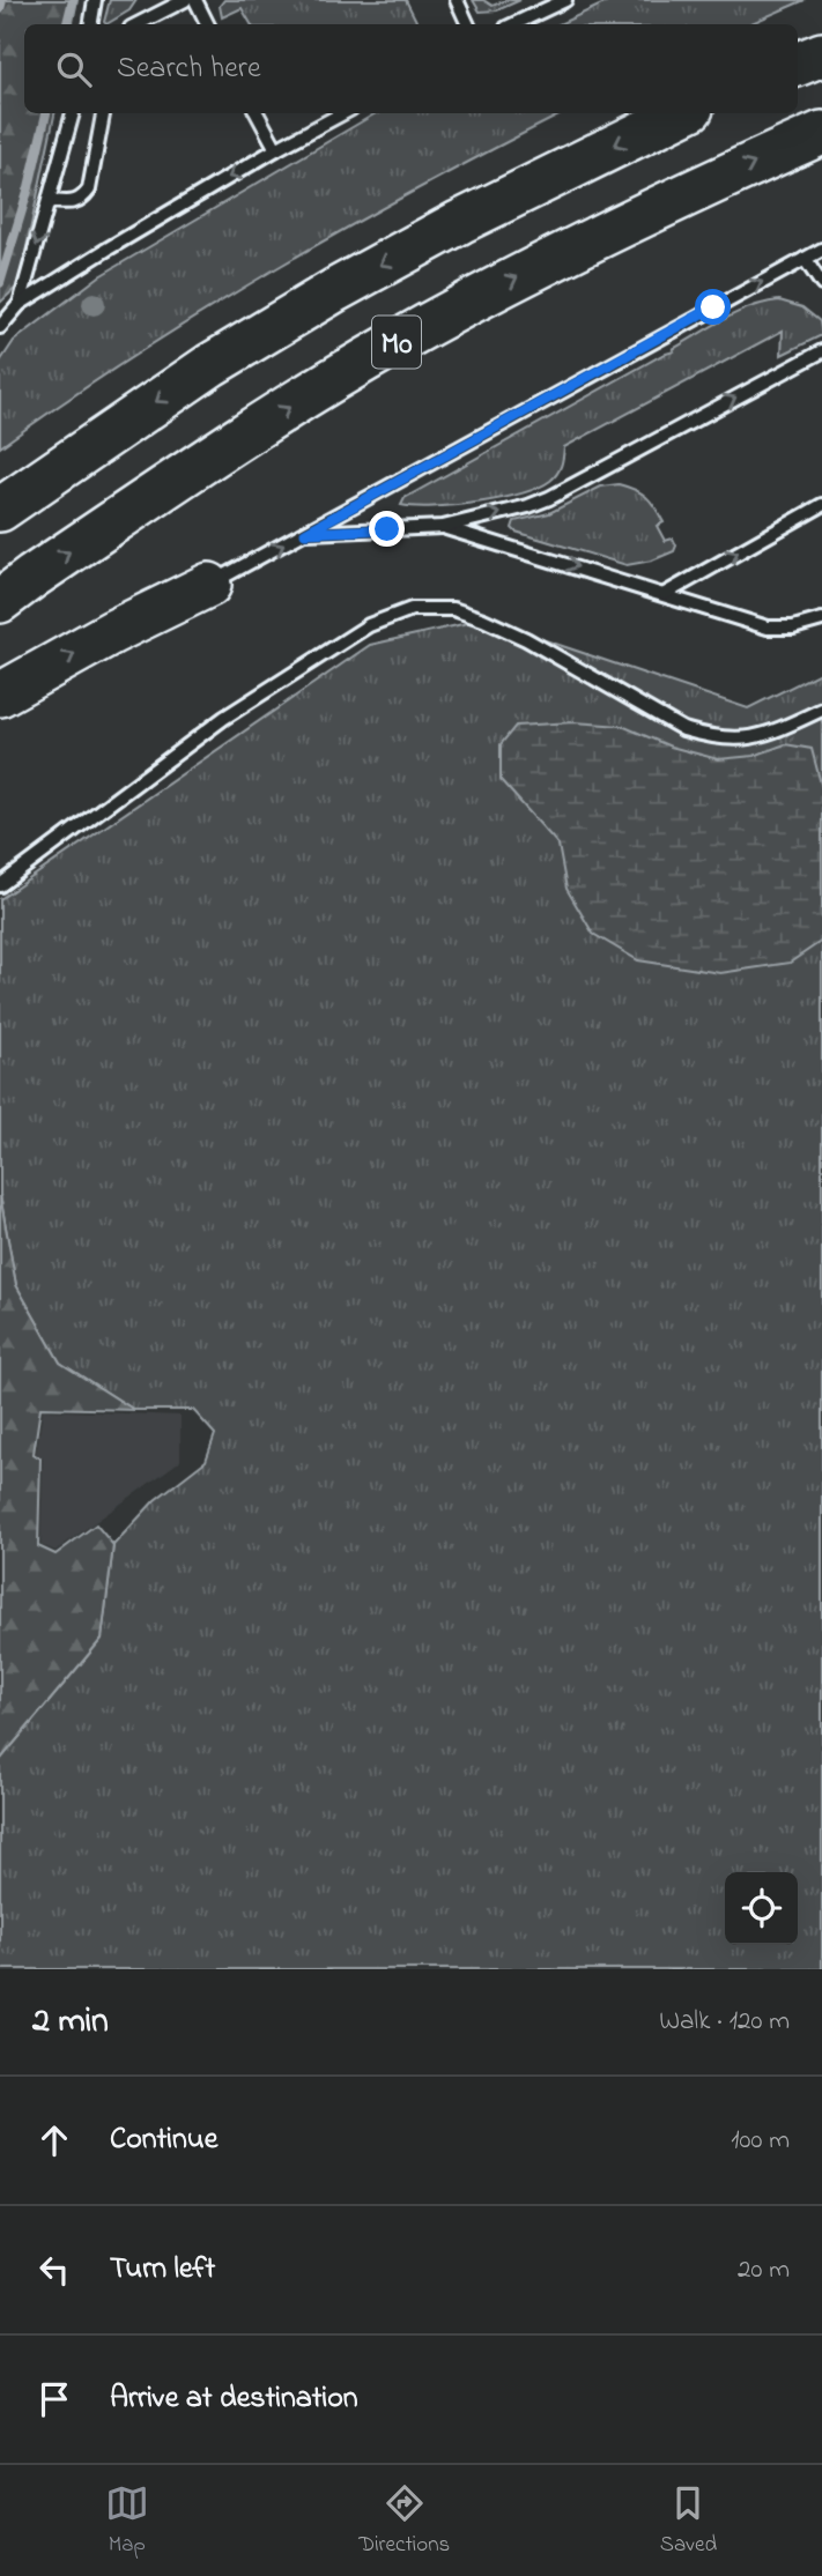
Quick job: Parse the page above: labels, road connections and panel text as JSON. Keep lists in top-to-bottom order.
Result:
{
  "streets": {
    "highway": ["M0"]
  },
  "page": {
    "search": "Search here",
    "heading": ["2 min", "Walk · 120 m"],
    "list": [
      ["Continue", "100 m"],
      ["Turn left", "20 m"],
      "Arrive at destination"
    ],
    "nav": ["Map", "Directions", "Saved"]
  }
}
